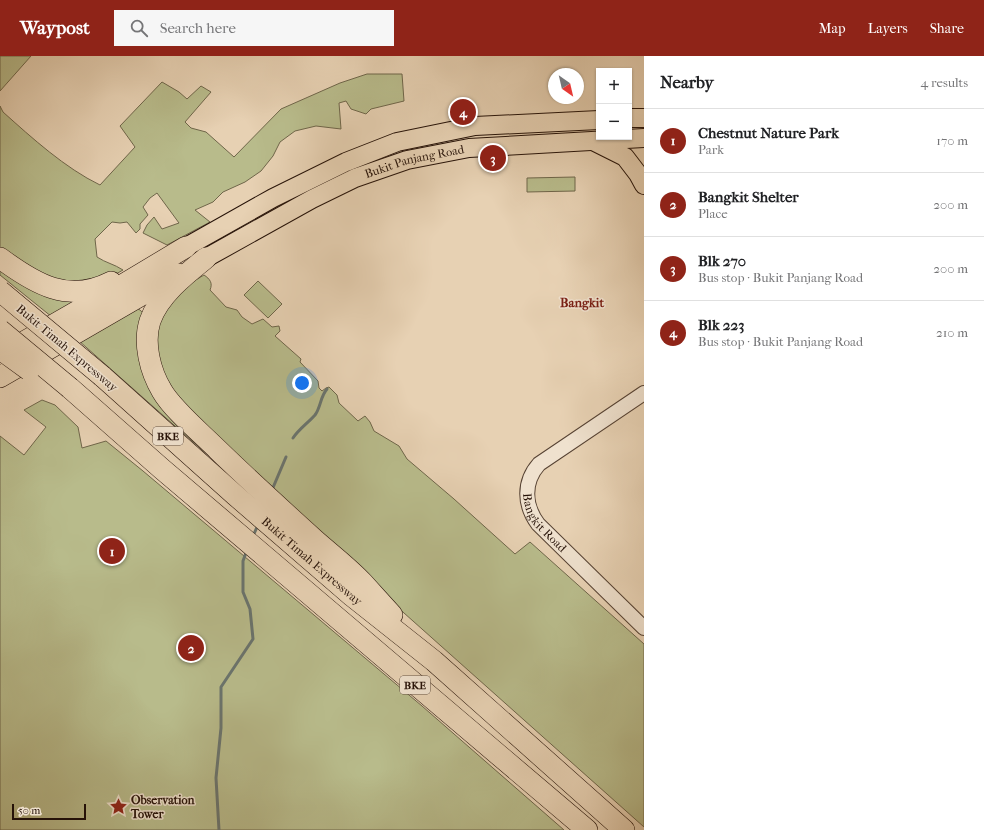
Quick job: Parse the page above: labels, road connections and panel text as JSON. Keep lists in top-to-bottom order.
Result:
{
  "streets": {
    "highway": ["Bukit Timah Expressway", "BKE"],
    "main road": ["Bukit Panjang Road"],
    "street": ["Bangkit Road"]
  },
  "districts": ["Bangkit"],
  "places": {
    "place": ["Observation Tower"]
  },
  "scale_bar": "50 m",
  "north": "bottom right",
  "page": {
    "header": "Waypost",
    "search": "Search here",
    "nav": ["Map", "Layers", "Share"],
    "heading": ["Nearby", "4 results"],
    "map_buttons": ["+", "−"],
    "pins": [
      "4",
      "3",
      "1",
      "2"
    ],
    "list": [
      {
        "mark": "1",
        "name": "Chestnut Nature Park",
        "note": "Park",
        "value": "170 m"
      },
      {
        "mark": "2",
        "name": "Bangkit Shelter",
        "note": "Place",
        "value": "200 m"
      },
      {
        "mark": "3",
        "name": "Blk 270",
        "note": "Bus stop · Bukit Panjang Road",
        "value": "200 m"
      },
      {
        "mark": "4",
        "name": "Blk 223",
        "note": "Bus stop · Bukit Panjang Road",
        "value": "210 m"
      }
    ],
    "scale": "50 m"
  }
}
